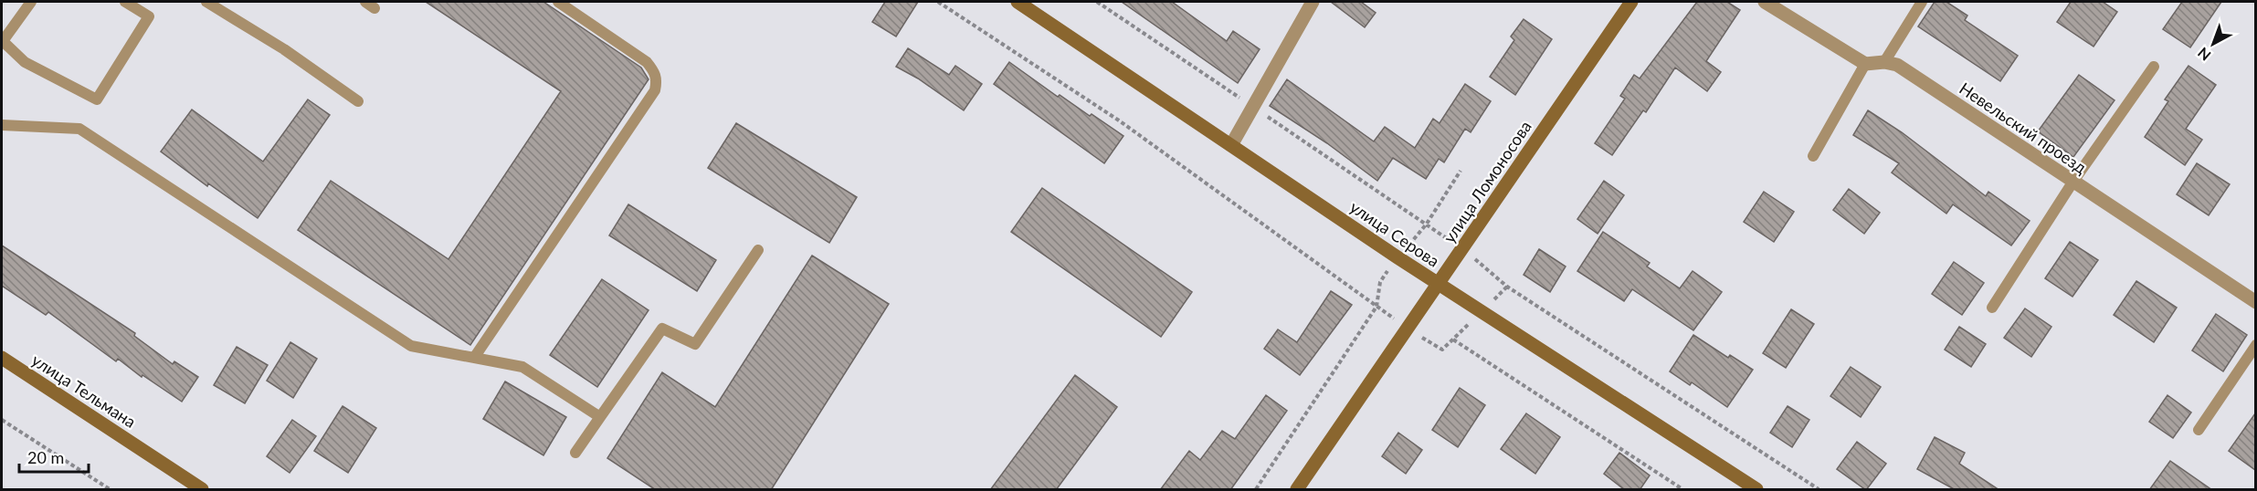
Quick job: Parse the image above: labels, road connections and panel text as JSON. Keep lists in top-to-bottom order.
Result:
{
  "streets": {
    "main road": ["улица Ломоносова", "улица Серова", "улица Тельмана"],
    "street": ["Невельский проезд"]
  },
  "crossings": [
    ["улица Ломоносова", "улица Серова"]
  ],
  "scale_bar": "20 m",
  "north": "bottom left"
}
